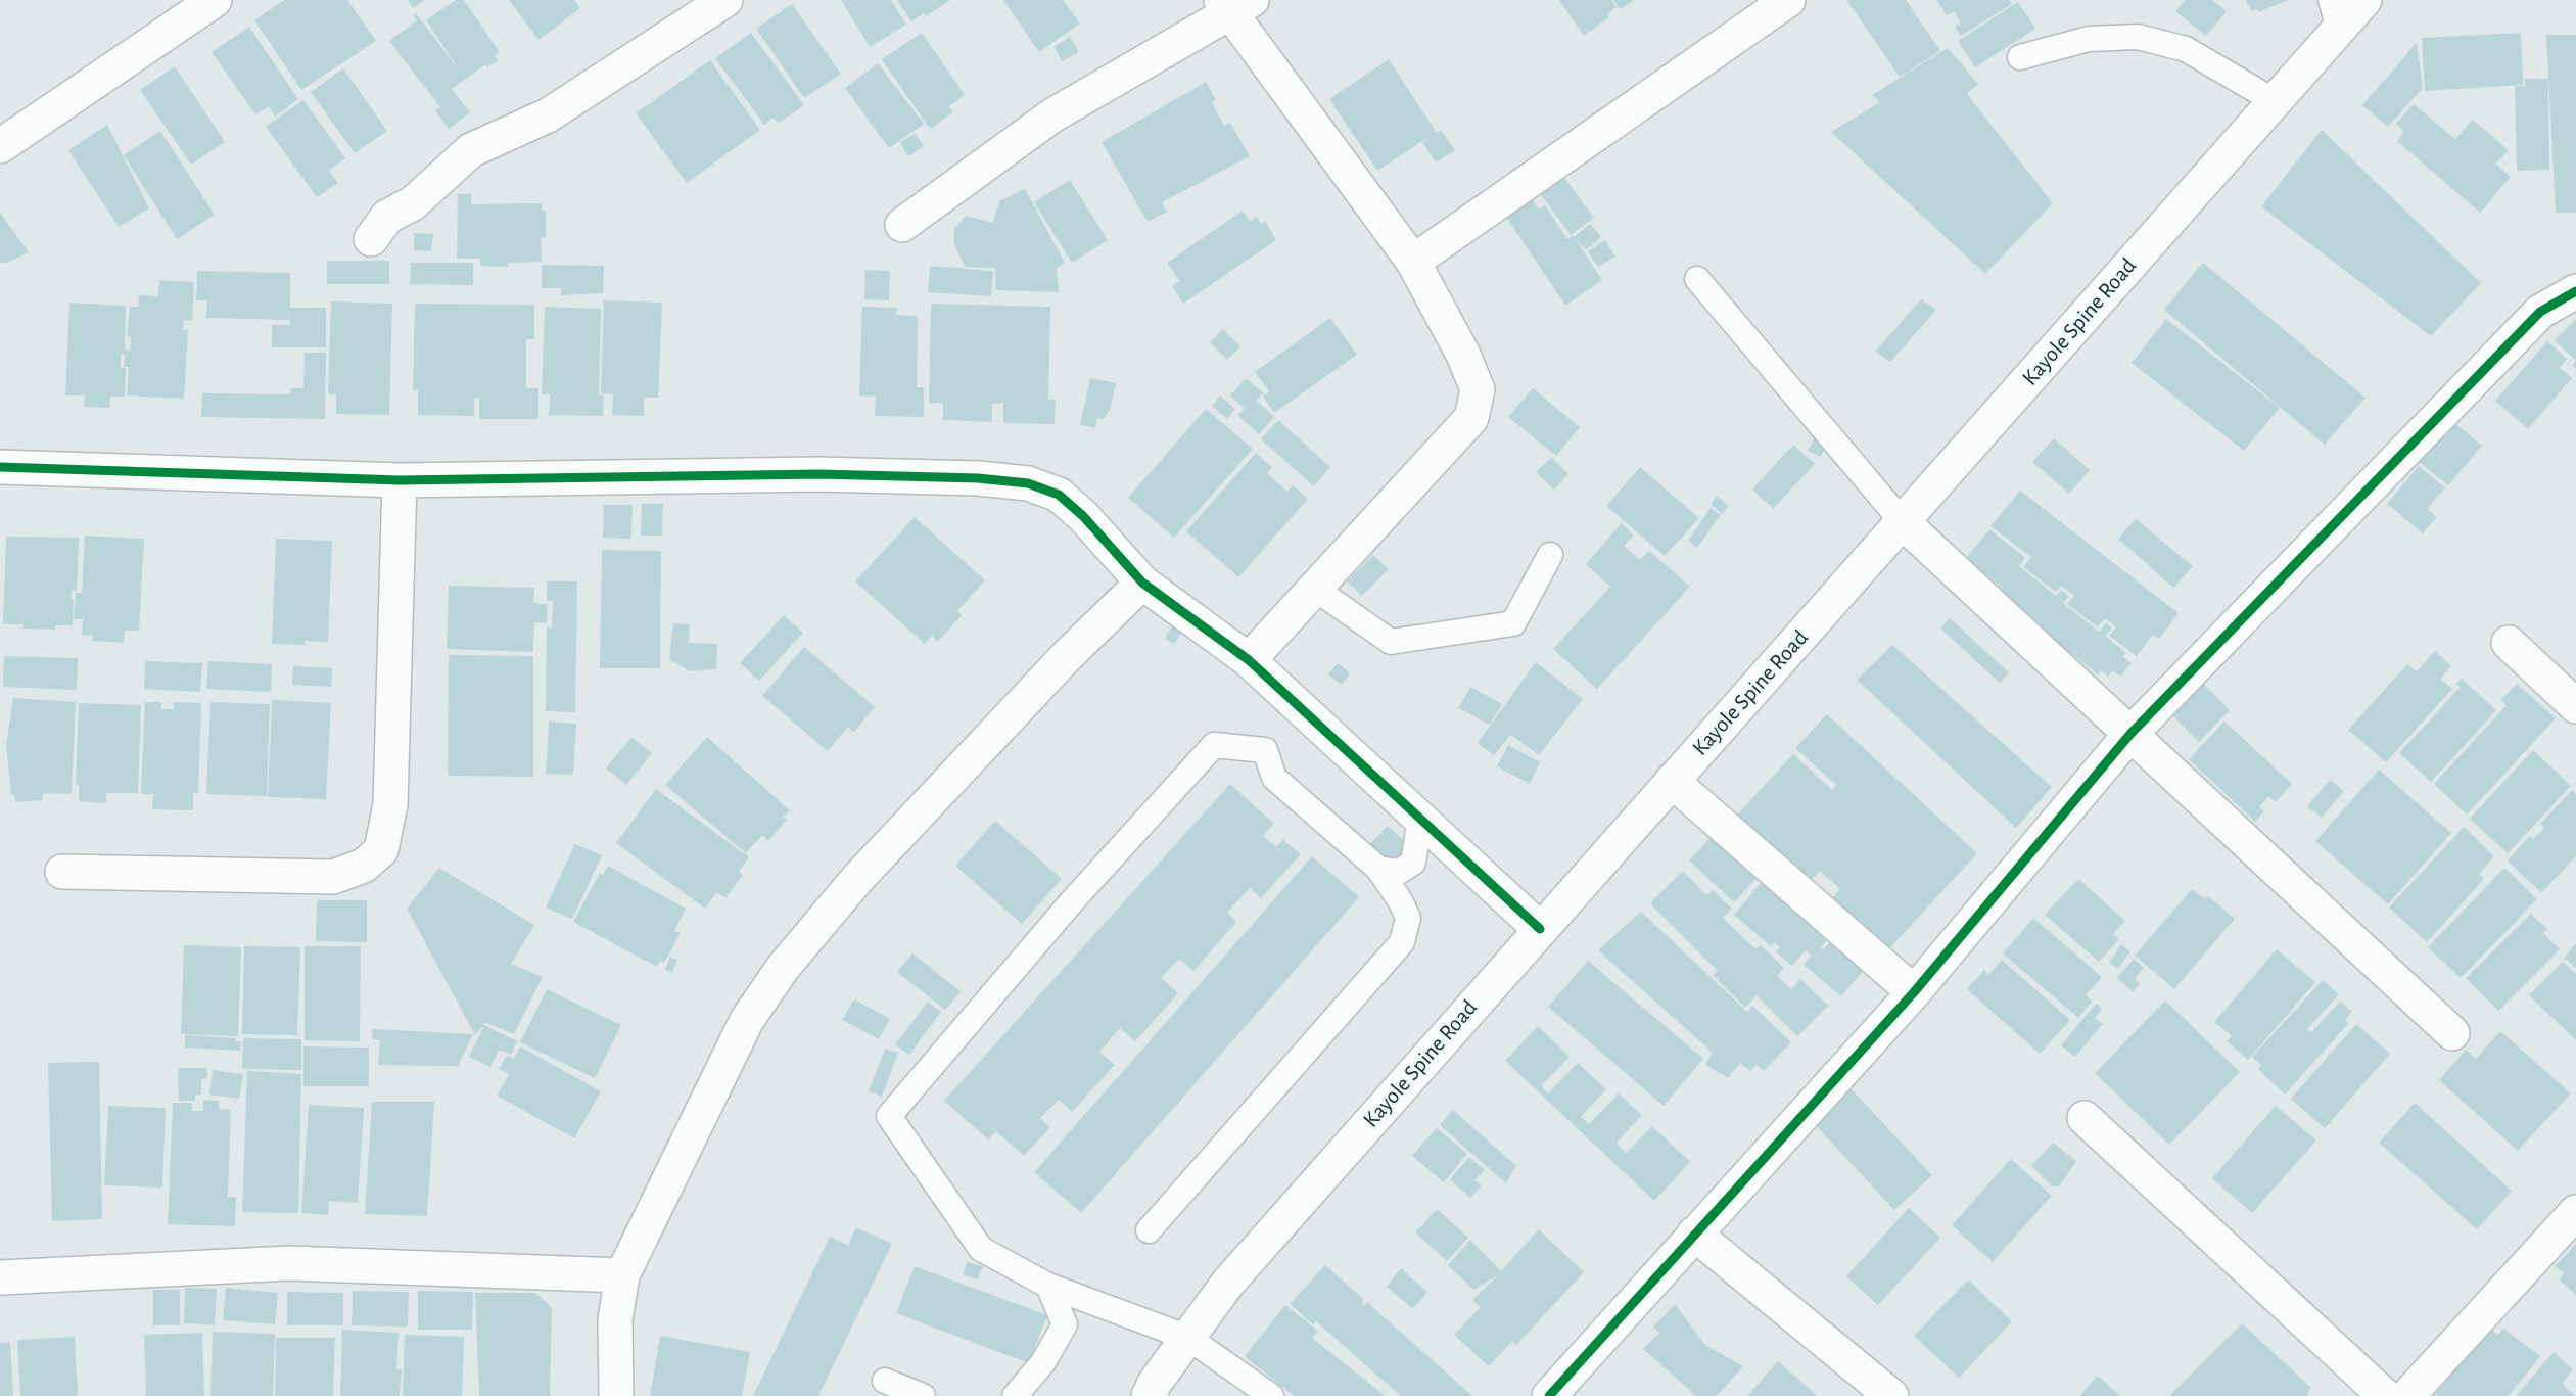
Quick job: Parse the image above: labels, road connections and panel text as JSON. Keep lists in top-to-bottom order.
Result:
{
  "streets": {
    "street": ["Kayole Spine Road"]
  }
}
